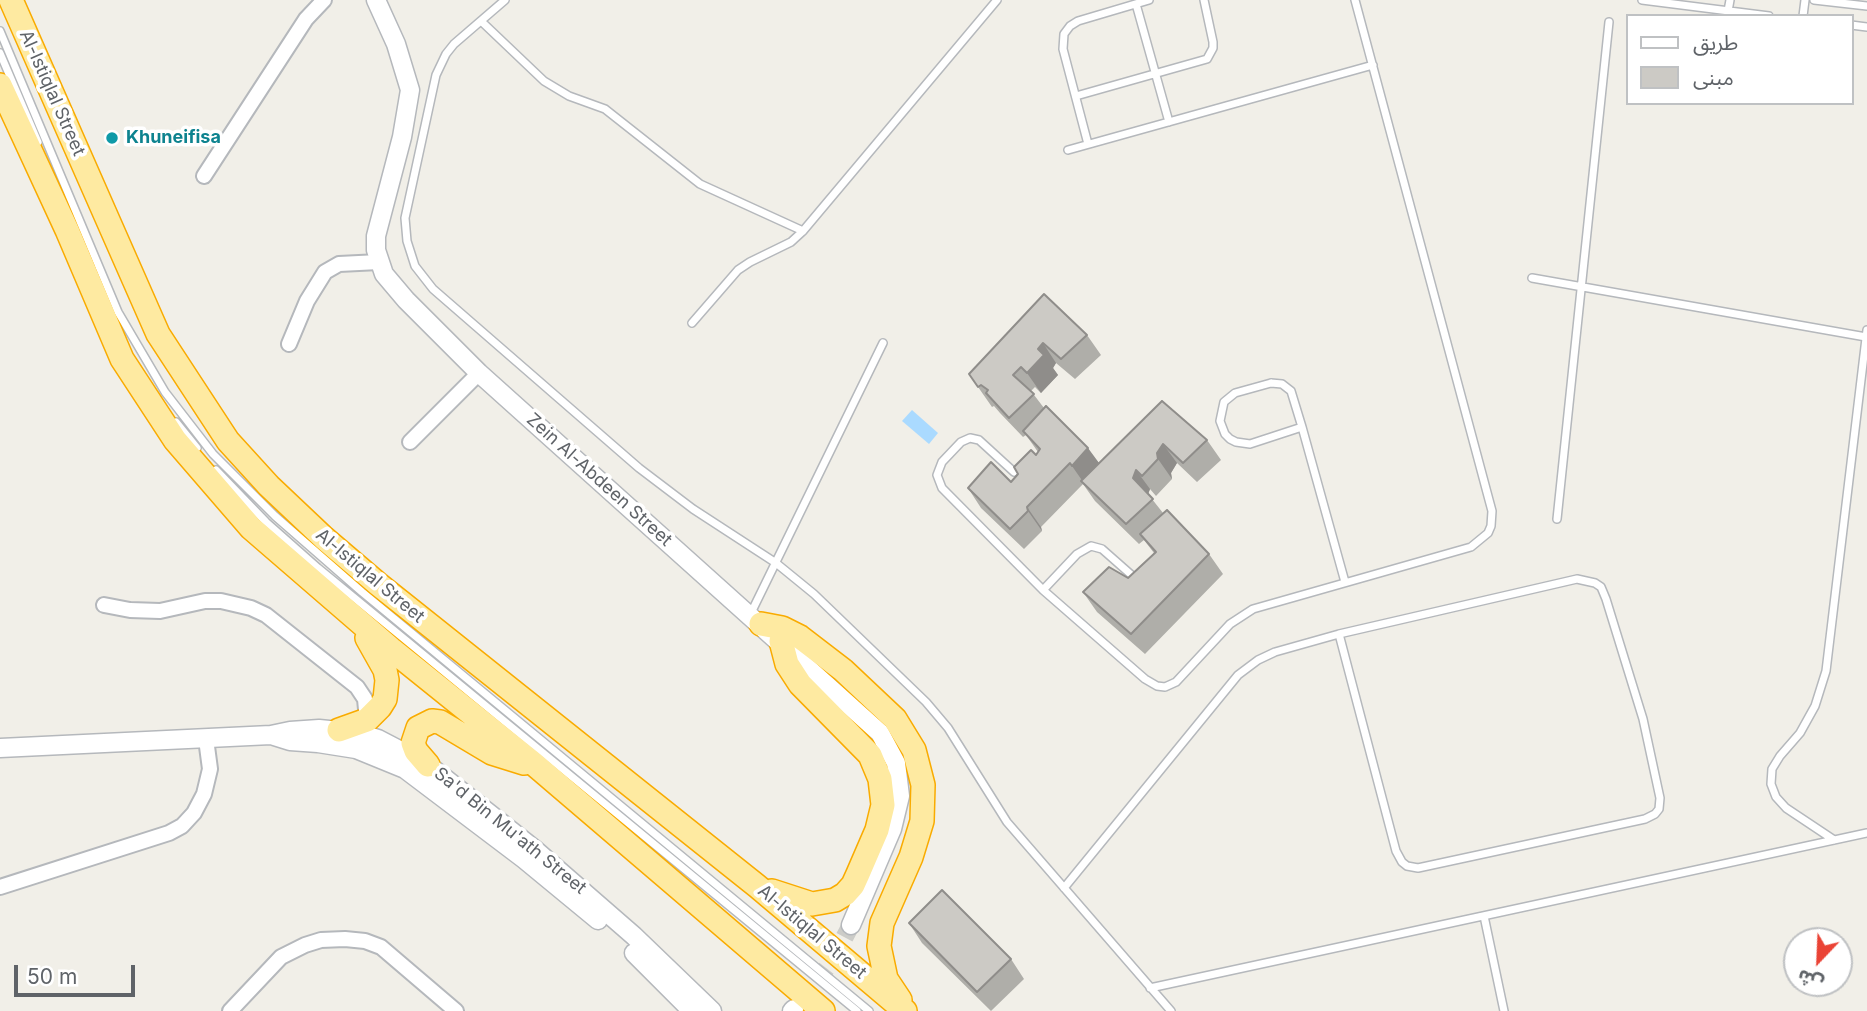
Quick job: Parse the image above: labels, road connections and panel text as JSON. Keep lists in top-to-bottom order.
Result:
{
  "streets": {
    "highway": ["Al-Istiqlal Street"],
    "street": ["Zein Al-Abdeen Street", "Sa'd Bin Mu'ath Street"]
  },
  "places": ["Khuneifisa"],
  "legend": ["طريق", "مبنى"],
  "scale_bar": "50 m",
  "north": "bottom left"
}
